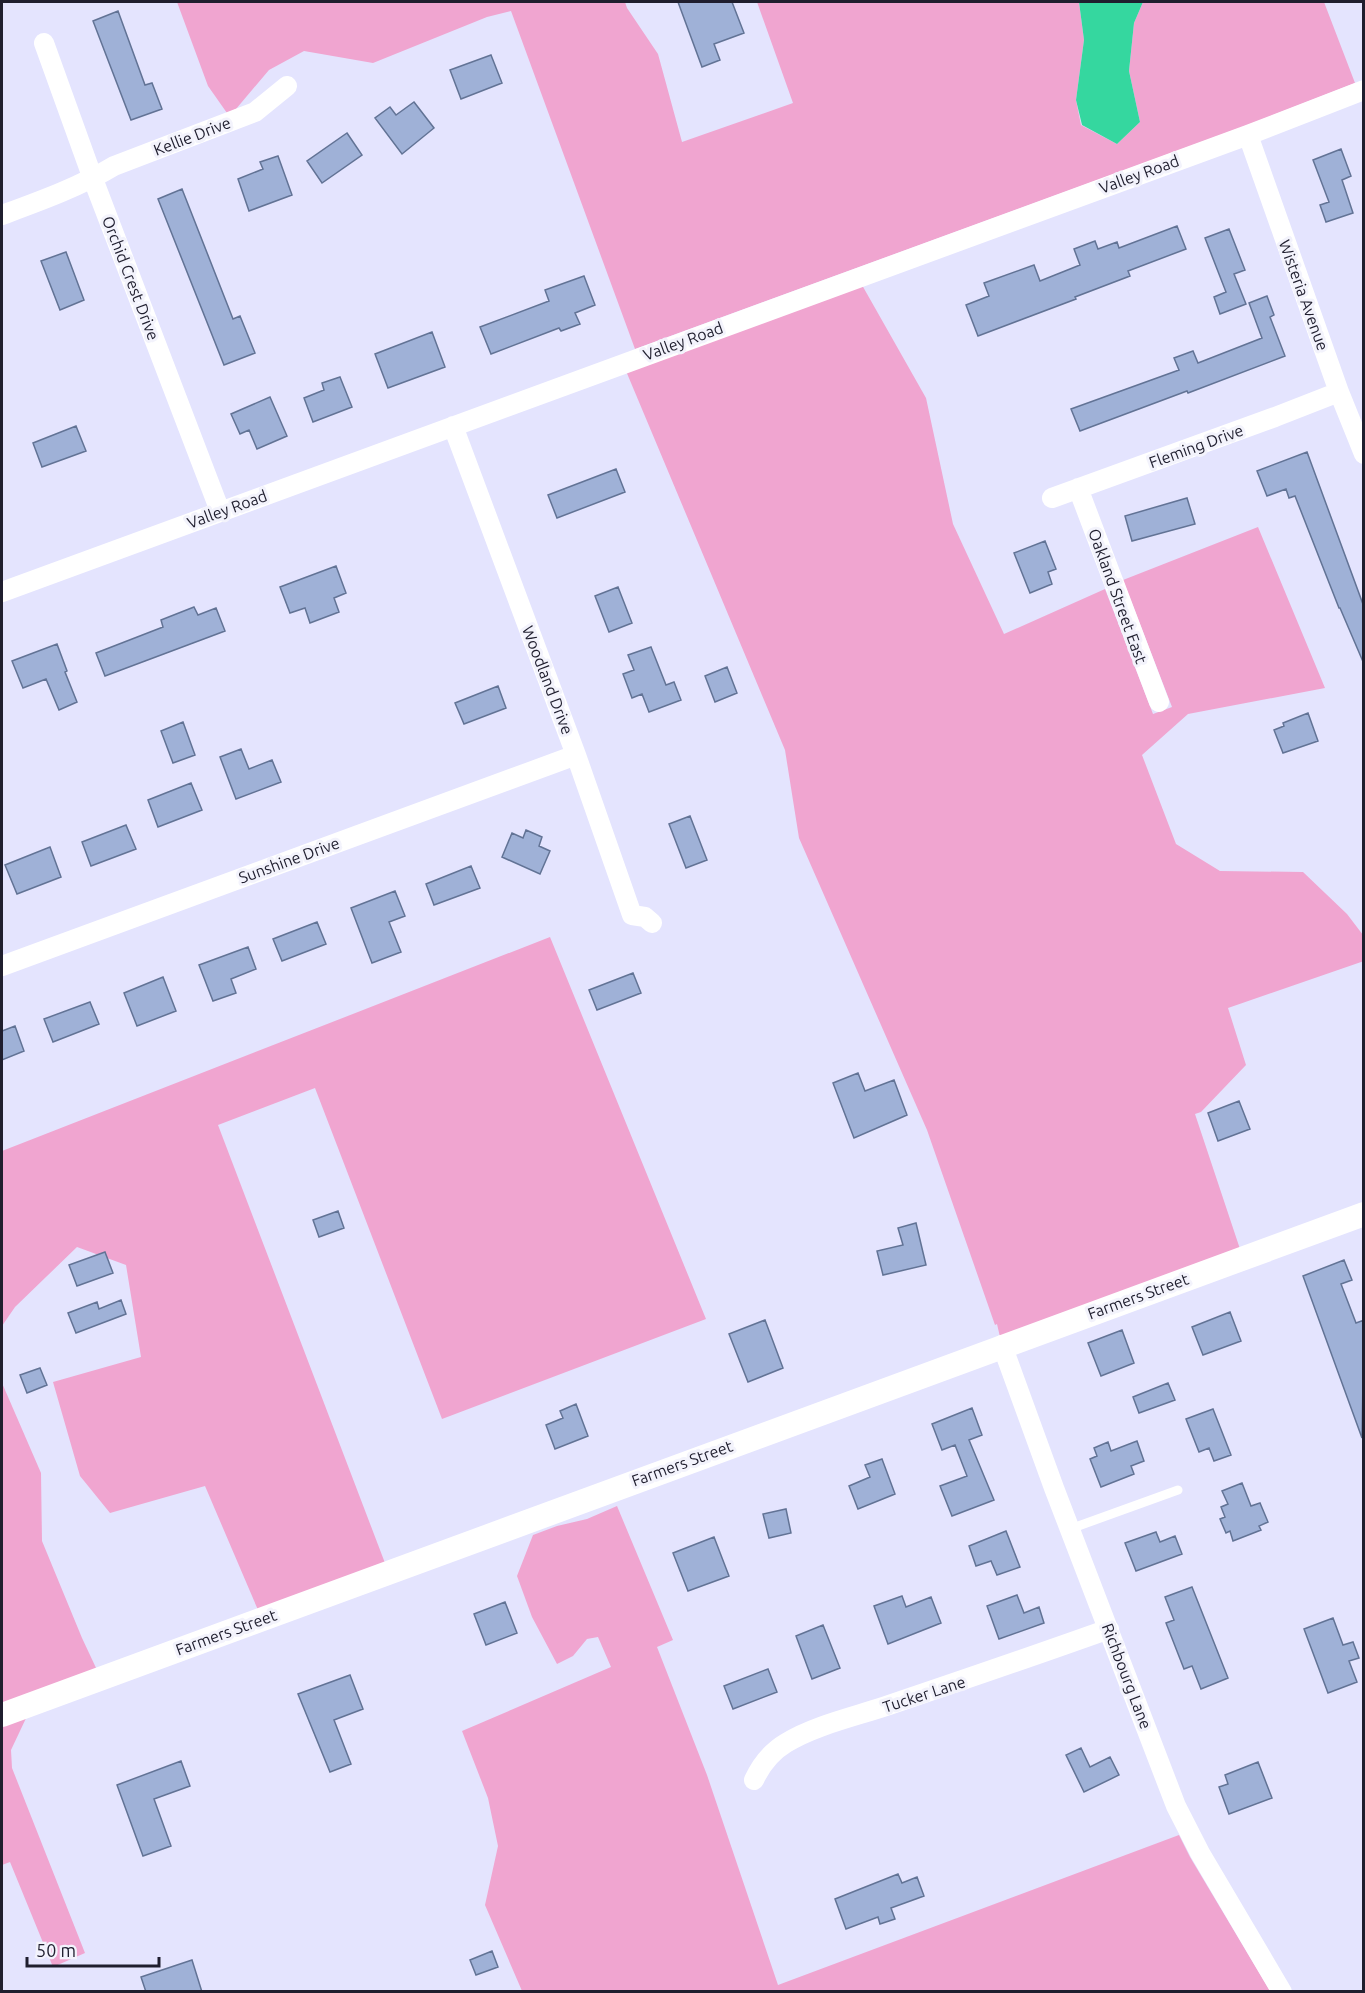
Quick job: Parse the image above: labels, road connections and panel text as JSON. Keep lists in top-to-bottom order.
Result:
{
  "streets": {
    "street": [
      "Kellie Drive",
      "Valley Road",
      "Orchid Crest Drive",
      "Wisteria Avenue",
      "Fleming Drive",
      "Oakland Street East",
      "Woodland Drive",
      "Sunshine Drive",
      "Farmers Street",
      "Richbourg Lane",
      "Tucker Lane"
    ]
  },
  "crossings": [
    ["Kellie Drive", "Orchid Crest Drive"],
    ["Valley Road", "Orchid Crest Drive"],
    ["Valley Road", "Wisteria Avenue"],
    ["Valley Road", "Woodland Drive"],
    ["Wisteria Avenue", "Fleming Drive"],
    ["Fleming Drive", "Oakland Street East"],
    ["Woodland Drive", "Sunshine Drive"],
    ["Farmers Street", "Richbourg Lane"],
    ["Richbourg Lane", "Tucker Lane"]
  ],
  "scale_bar": "50 m"
}
